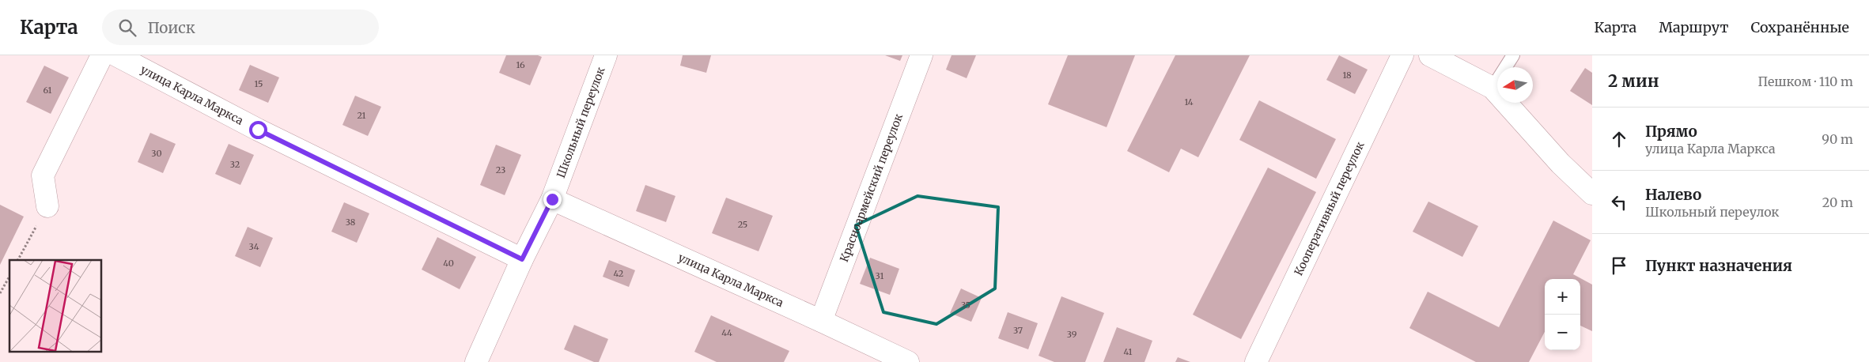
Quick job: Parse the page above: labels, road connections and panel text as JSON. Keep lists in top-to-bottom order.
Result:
{
  "streets": {
    "street": [
      "улица Карла Маркса",
      "Школьный переулок",
      "Красноармейский переулок",
      "Кооперативный переулок"
    ]
  },
  "crossings": [
    ["улица Карла Маркса", "Школьный переулок"],
    ["улица Карла Маркса", "Красноармейский переулок"]
  ],
  "house_numbers": [
    "16",
    "18",
    "15",
    "61",
    "14",
    "21",
    "30",
    "32",
    "23",
    "38",
    "25",
    "34",
    "40",
    "42",
    "31",
    "35",
    "37",
    "44",
    "39",
    "41"
  ],
  "north": "left",
  "page": {
    "header": "Карта",
    "search": "Поиск",
    "nav": ["Карта", "Маршрут", "Сохранённые"],
    "heading": ["2 мин", "Пешком · 110 m"],
    "list": [
      ["Прямо", "улица Карла Маркса", "90 m"],
      ["Налево", "Школьный переулок", "20 m"],
      "Пункт назначения"
    ],
    "map_buttons": ["+", "−"]
  }
}
